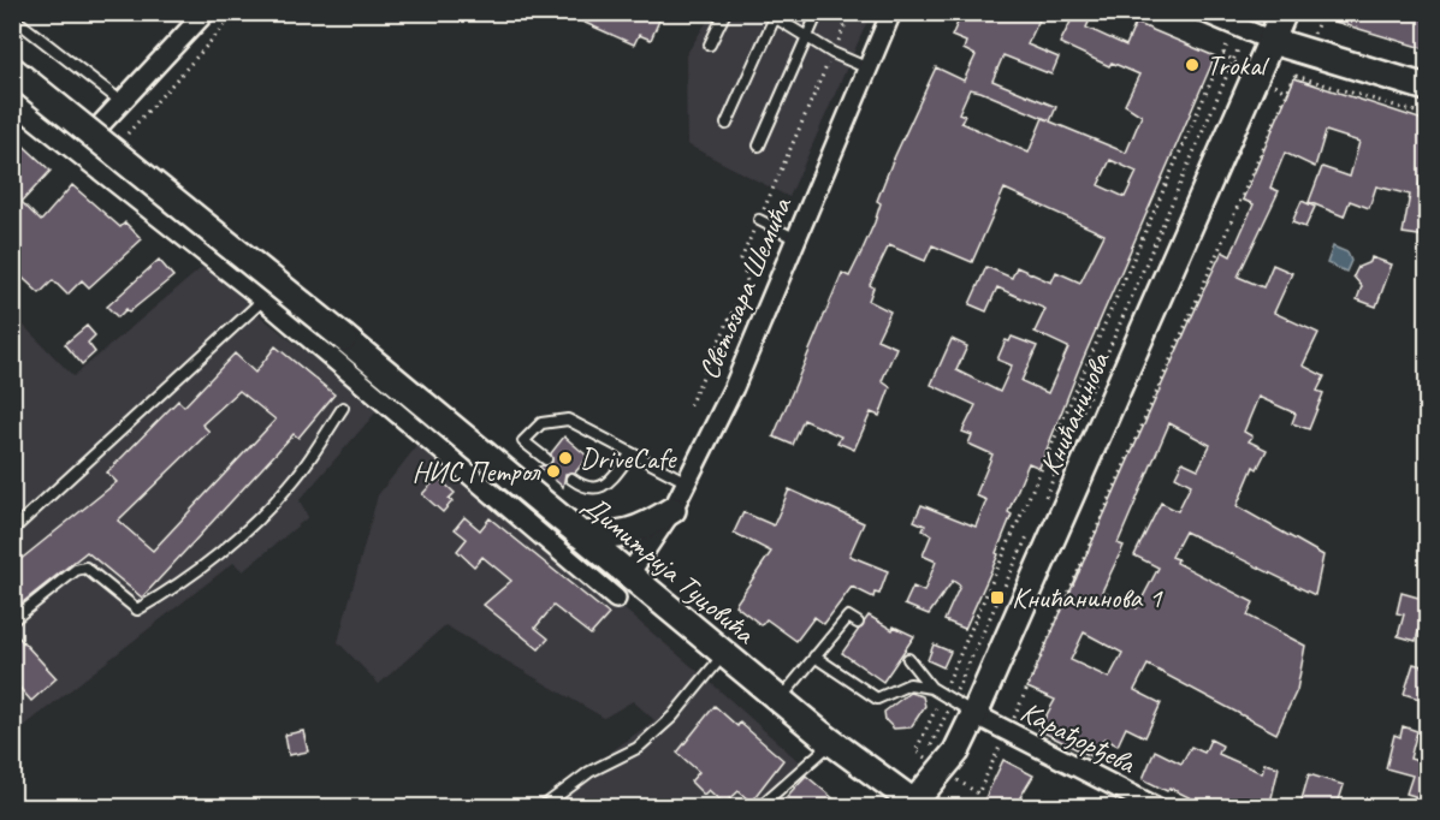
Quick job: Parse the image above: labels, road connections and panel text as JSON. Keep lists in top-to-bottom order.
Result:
{
  "streets": {
    "main road": ["Книћанинова", "Димитрија Туцовића"],
    "street": ["Светозара Шемића", "Карађорђева"]
  },
  "crossings": [
    ["Светозара Шемића", "Димитрија Туцовића"],
    ["Книћанинова", "Димитрија Туцовића"],
    ["Книћанинова", "Карађорђева"]
  ],
  "places": {
    "other": ["Trokal", "DriveCafe", "НИС Петрол"],
    "transit": ["Книћанинова 1"]
  }
}
